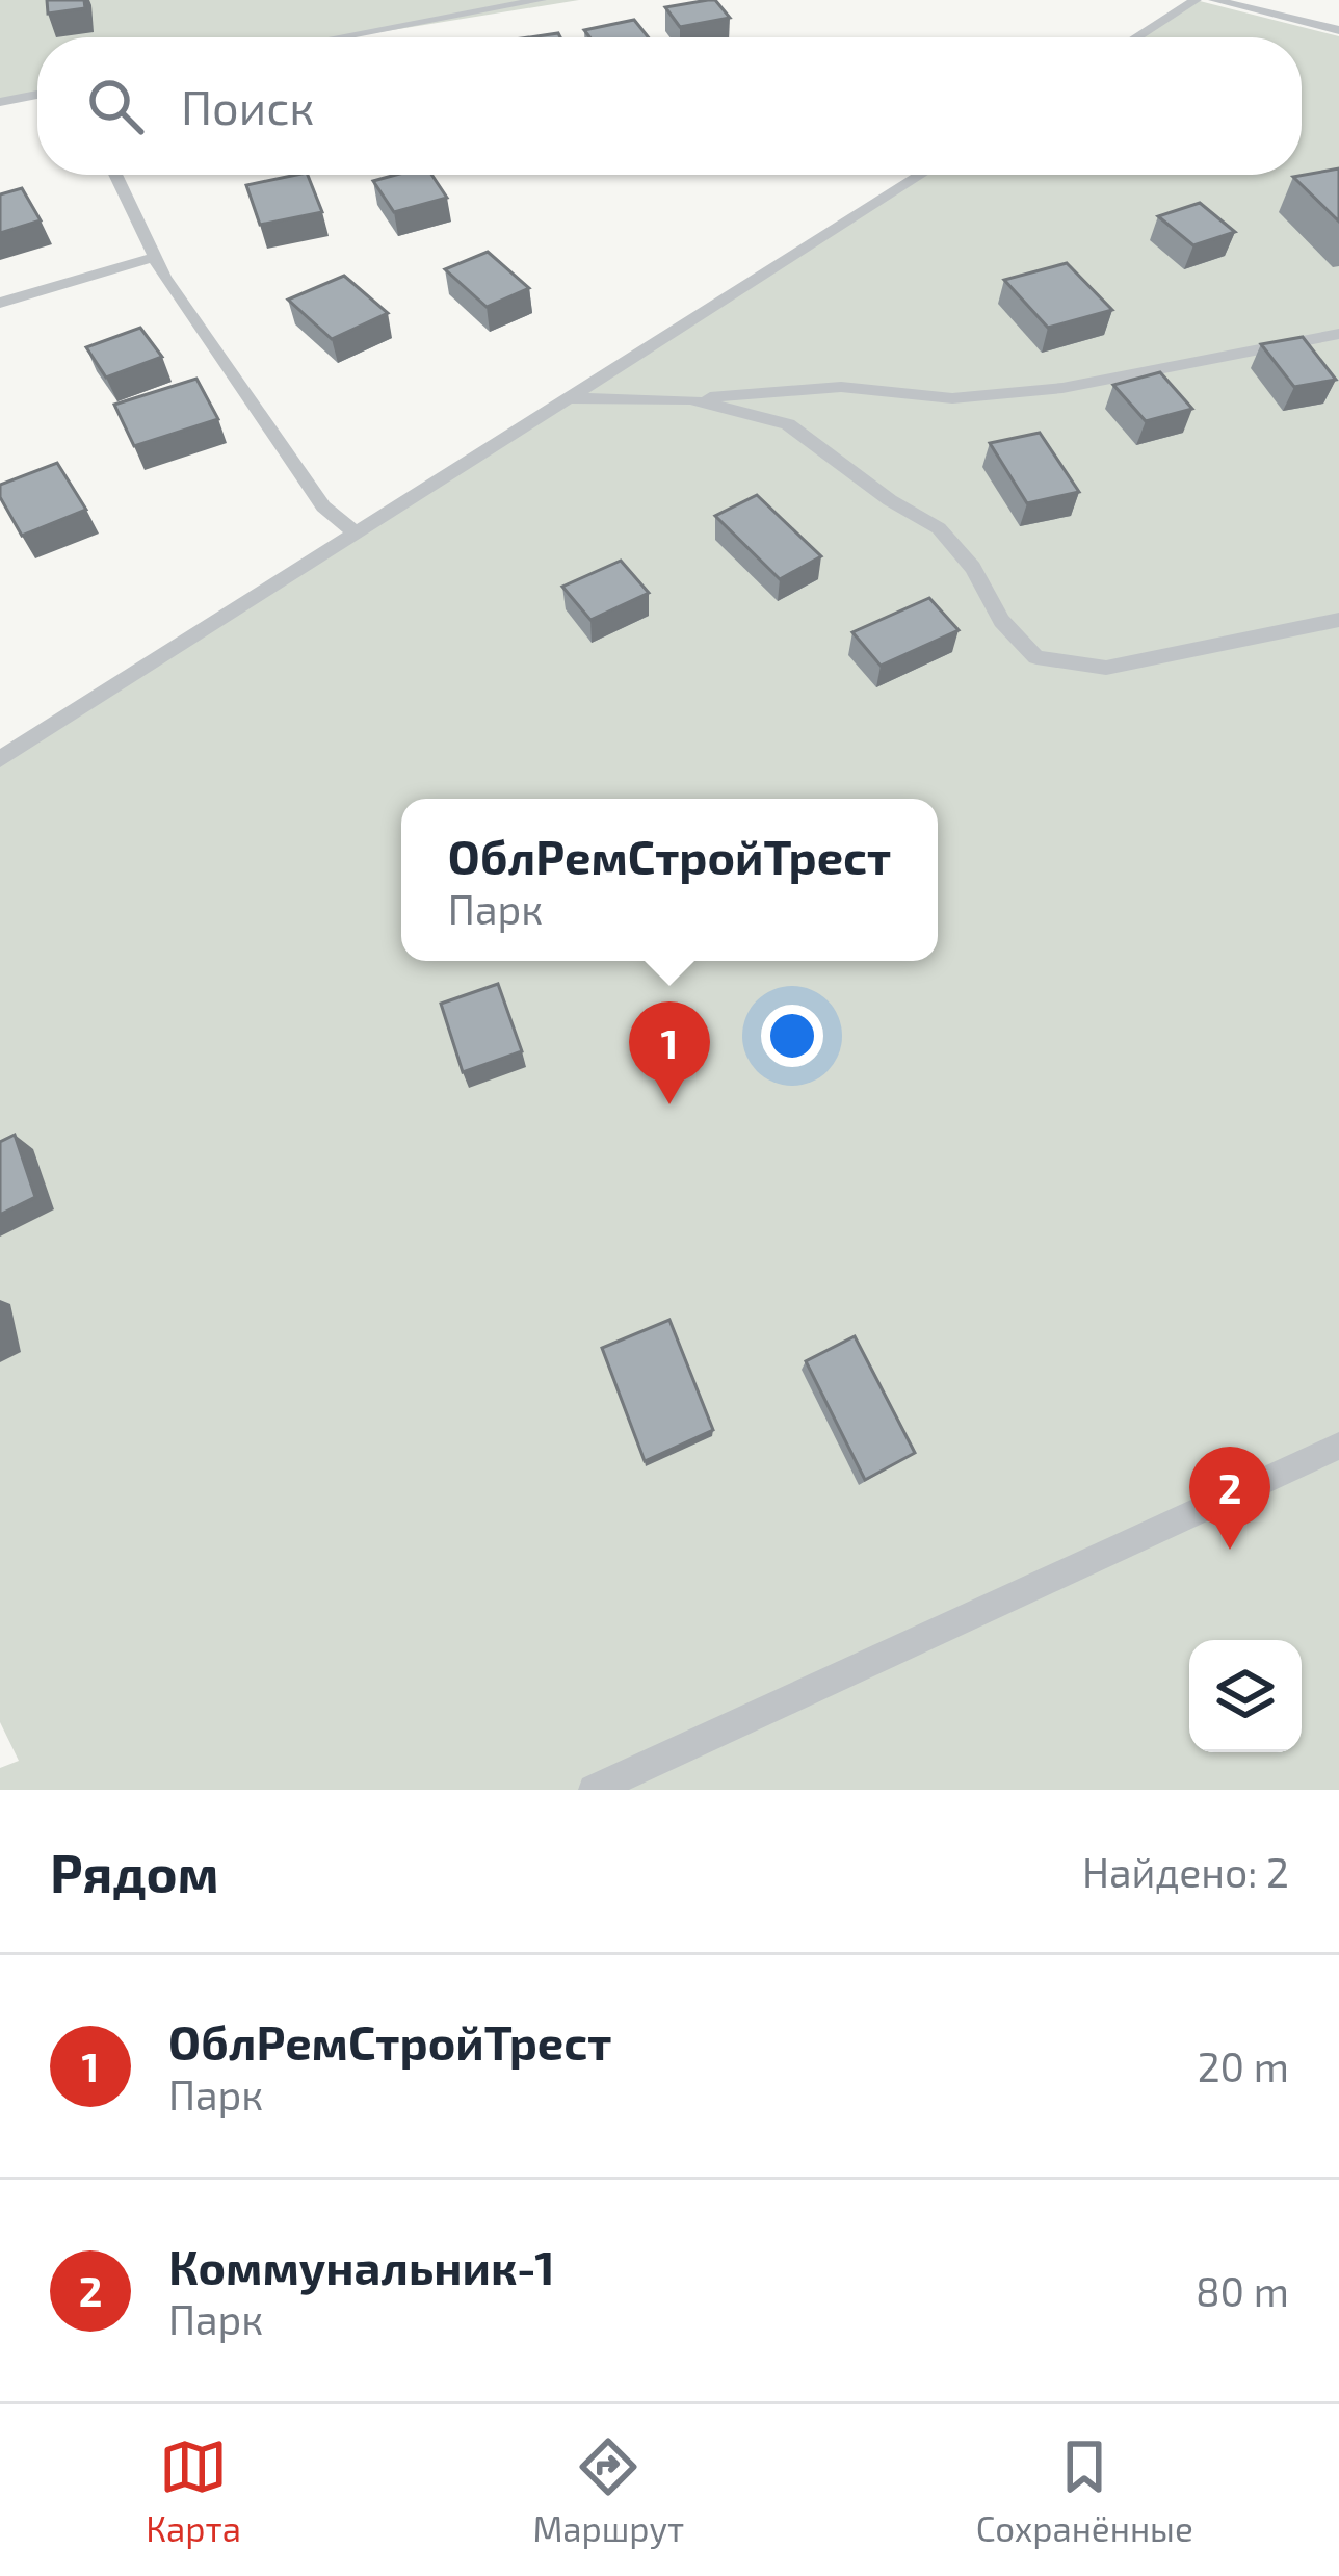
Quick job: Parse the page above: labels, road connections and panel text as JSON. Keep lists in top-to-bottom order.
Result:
{
  "page": {
    "search": "Поиск",
    "popup": ["ОблРемСтройТрест", "Парк"],
    "pins": ["1", "2"],
    "heading": ["Рядом", "Найдено: 2"],
    "list": [
      {
        "mark": "1",
        "name": "ОблРемСтройТрест",
        "note": "Парк",
        "value": "20 m"
      },
      {
        "mark": "2",
        "name": "Коммунальник-1",
        "note": "Парк",
        "value": "80 m"
      }
    ],
    "nav": ["Карта", "Маршрут", "Сохранённые"]
  }
}
